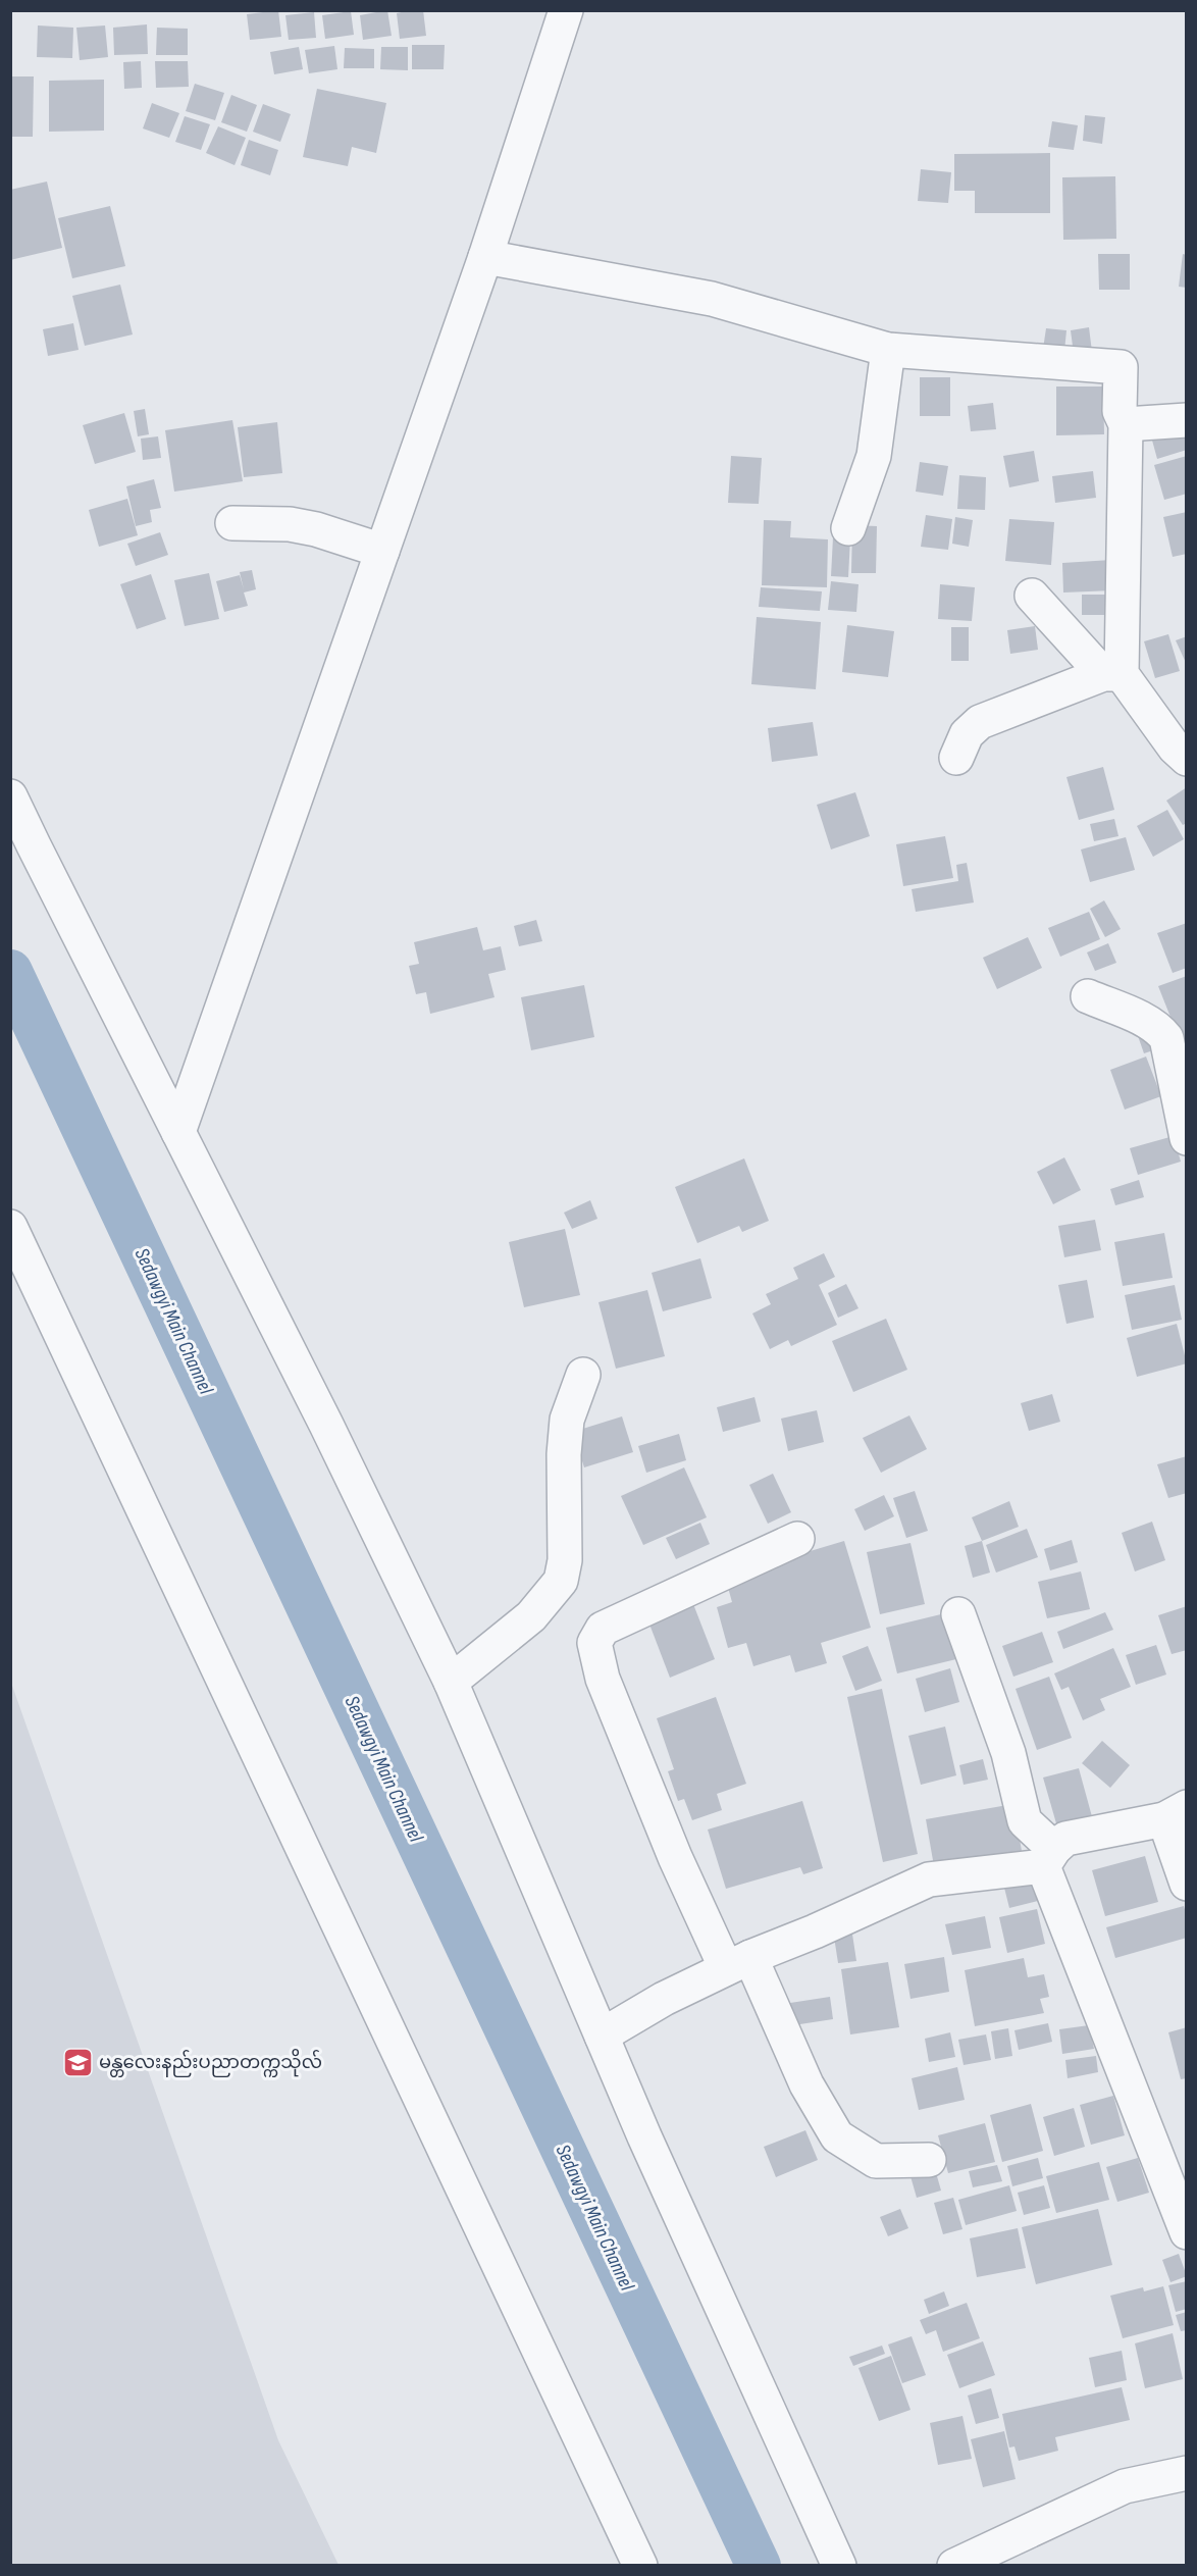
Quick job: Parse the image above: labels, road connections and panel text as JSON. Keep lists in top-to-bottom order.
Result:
{
  "water": ["Sedawgyi Main Channel"],
  "places": {
    "school or university": ["မန္တလေးနည်းပညာတက္ကသိုလ်"]
  }
}
